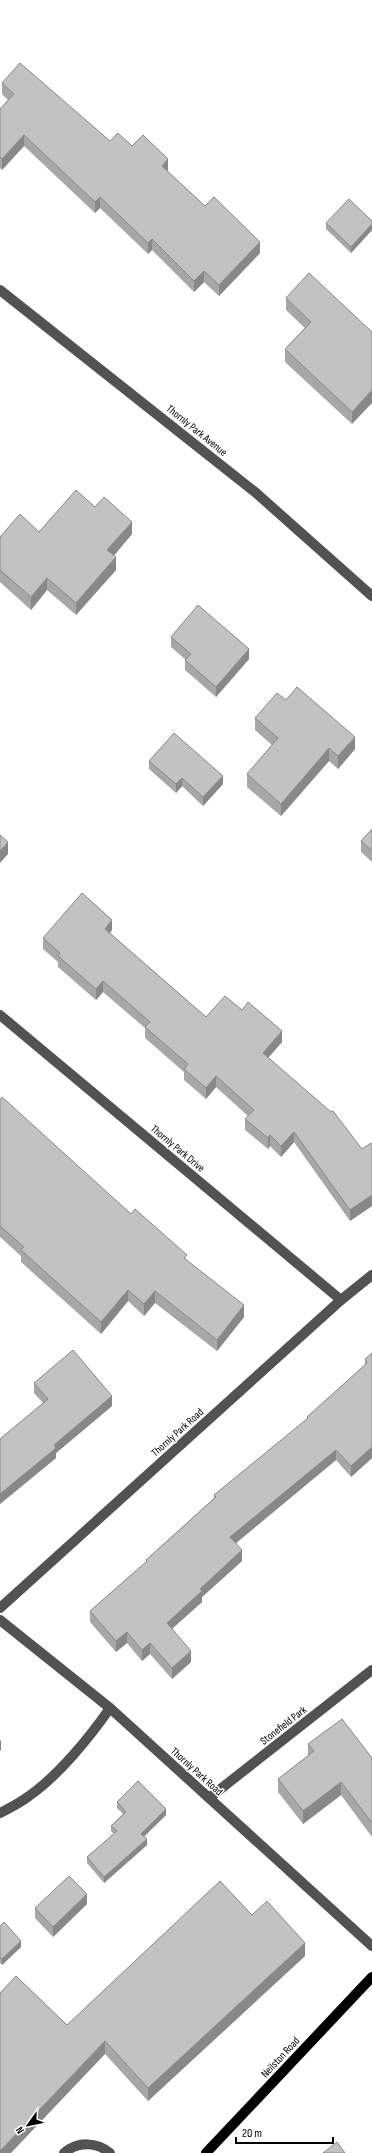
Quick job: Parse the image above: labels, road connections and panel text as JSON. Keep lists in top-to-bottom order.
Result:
{
  "streets": {
    "main road": ["Neilston Road"],
    "street": [
      "Thornly Park Avenue",
      "Thornly Park Drive",
      "Thornly Park Road",
      "Stonefield Park"
    ]
  },
  "crossings": [
    ["Thornly Park Drive", "Thornly Park Road"],
    ["Thornly Park Road", "Stonefield Park"]
  ],
  "scale_bar": "20 m",
  "north": "bottom left"
}
